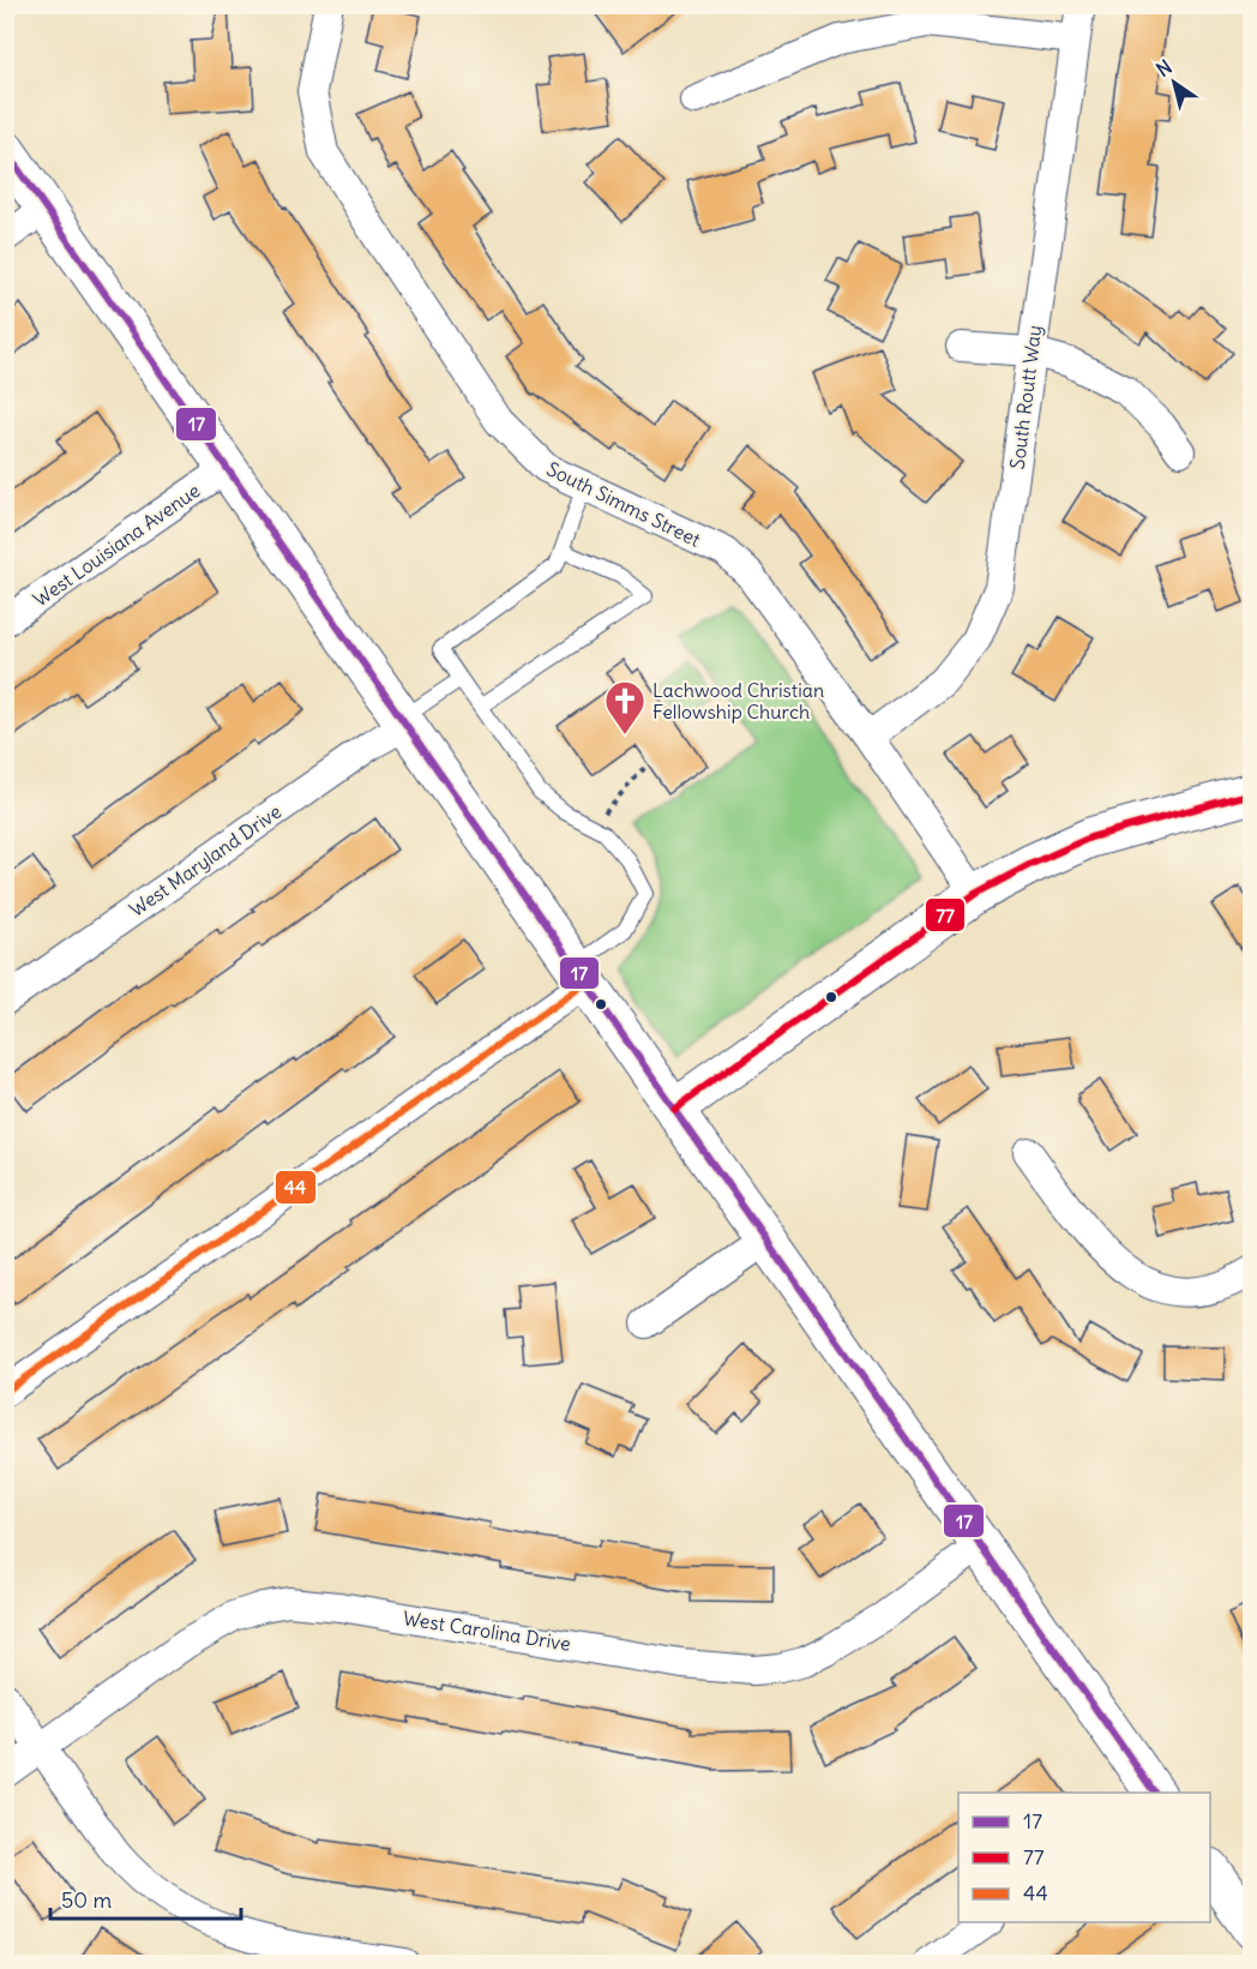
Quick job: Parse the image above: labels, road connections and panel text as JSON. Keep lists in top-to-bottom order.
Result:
{
  "streets": {
    "street": [
      "South Routt Way",
      "South Simms Street",
      "West Louisiana Avenue",
      "West Maryland Drive",
      "West Carolina Drive"
    ]
  },
  "crossings": [
    ["South Routt Way", "South Simms Street"]
  ],
  "places": {
    "church": ["Lachwood Christian Fellowship Church"]
  },
  "lines": ["transit line 17", "transit line 77", "transit line 44"],
  "legend": ["17", "77", "44"],
  "scale_bar": "50 m",
  "north": "top left"
}
